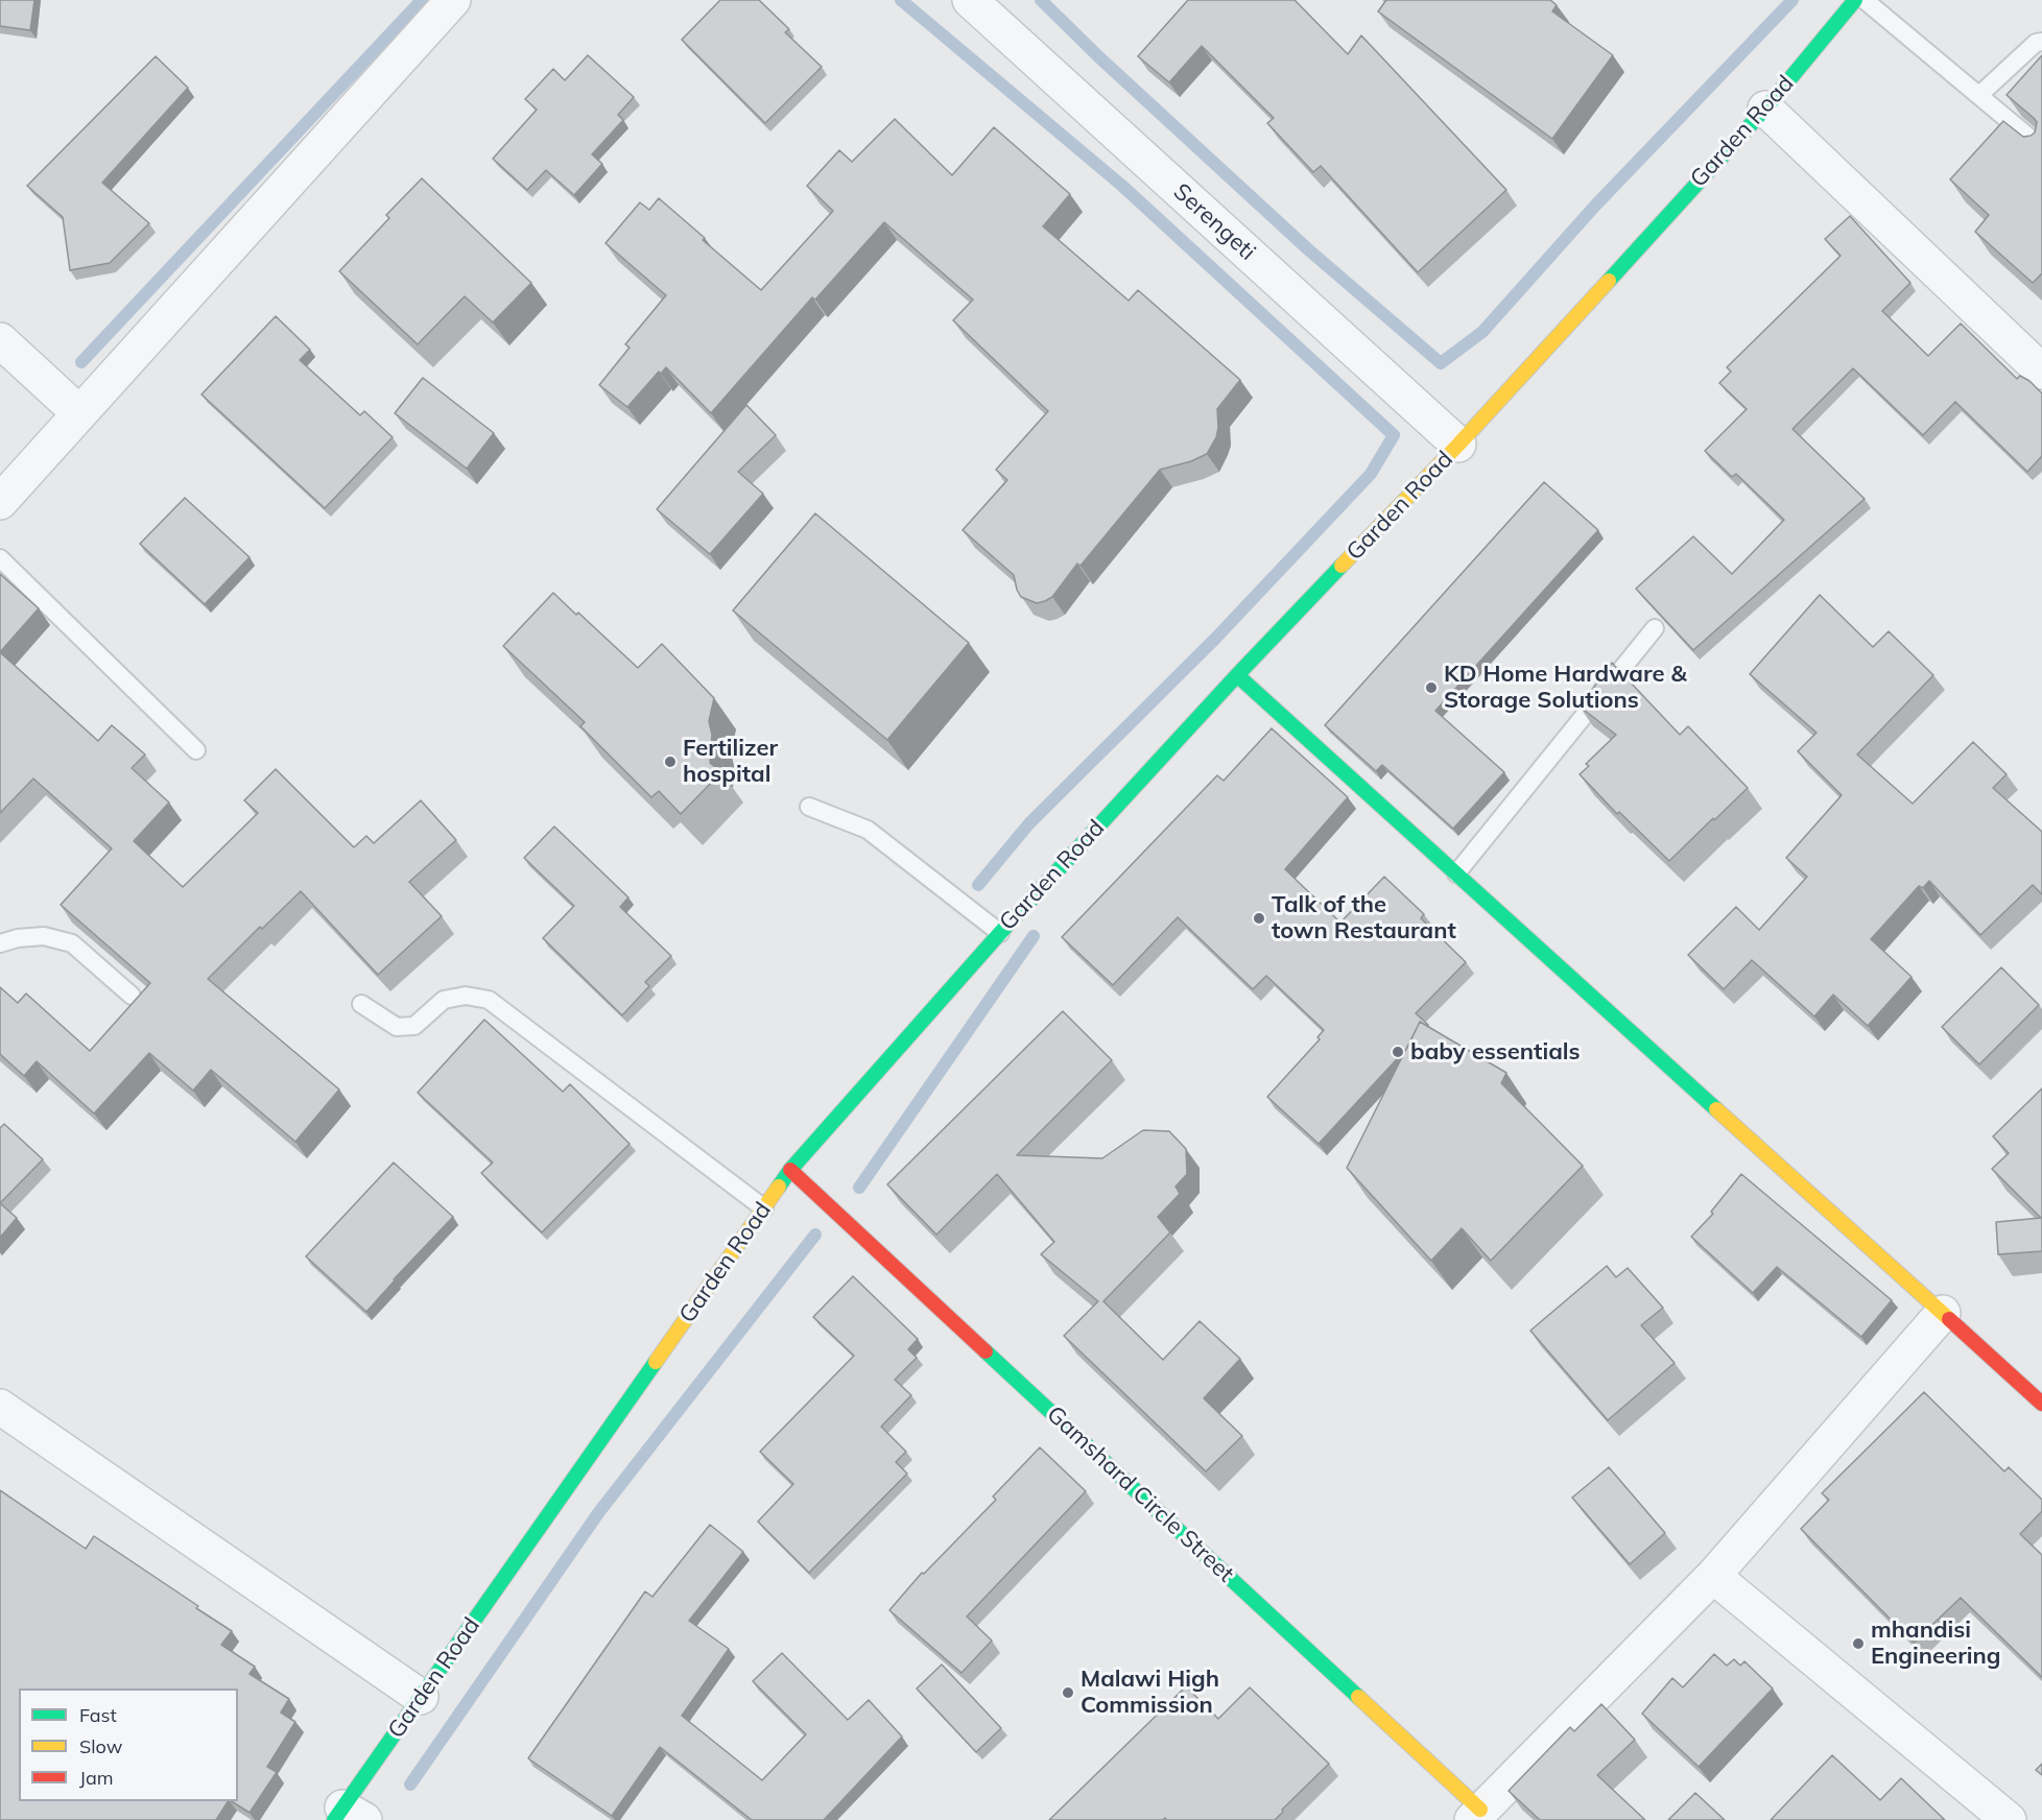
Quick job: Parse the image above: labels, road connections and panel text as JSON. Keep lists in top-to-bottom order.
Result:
{
  "streets": {
    "street": ["Garden Road", "Serengeti", "Gamshard Circle Street"]
  },
  "crossings": [
    ["Garden Road", "Serengeti"],
    ["Garden Road", "Gamshard Circle Street"]
  ],
  "places": [
    "KD Home Hardware & Storage Solutions",
    "Fertilizer hospital",
    "Talk of the town Restaurant",
    "baby essentials",
    "mhandisi Engineering",
    "Malawi High Commission"
  ],
  "legend": ["Fast", "Slow", "Jam"]
}
